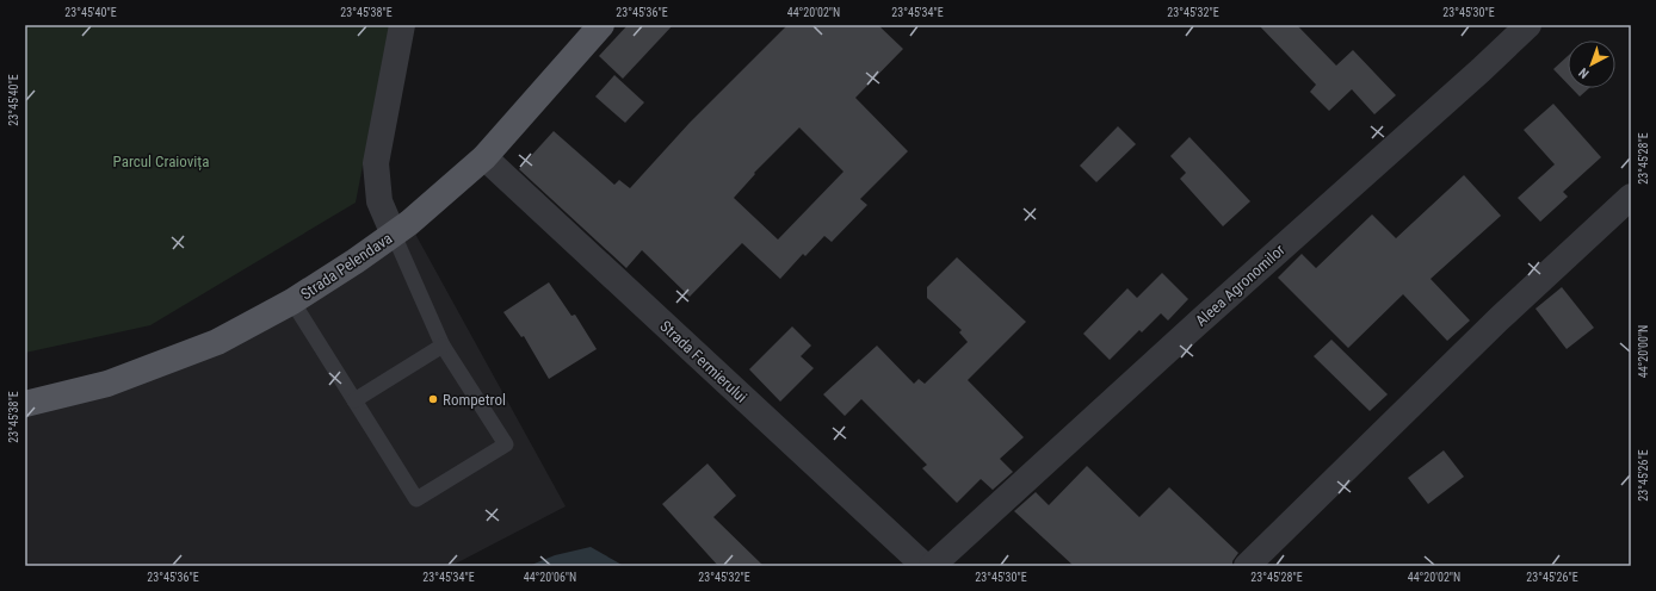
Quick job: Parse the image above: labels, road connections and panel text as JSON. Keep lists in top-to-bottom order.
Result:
{
  "streets": {
    "main road": ["Strada Pelendava"],
    "street": ["Aleea Agronomilor", "Strada Fermierului"]
  },
  "crossings": [
    ["Strada Pelendava", "Strada Fermierului"]
  ],
  "parks": ["Parcul Craiovița"],
  "places": ["Rompetrol"],
  "north": "bottom left",
  "coordinates": [
    "23°45'40\"E",
    "23°45'38\"E",
    "23°45'36\"E",
    "44°20'02\"N",
    "23°45'34\"E",
    "23°45'32\"E",
    "23°45'30\"E",
    "23°45'28\"E",
    "44°20'00\"N",
    "23°45'26\"E",
    "44°20'06\"N"
  ]
}
